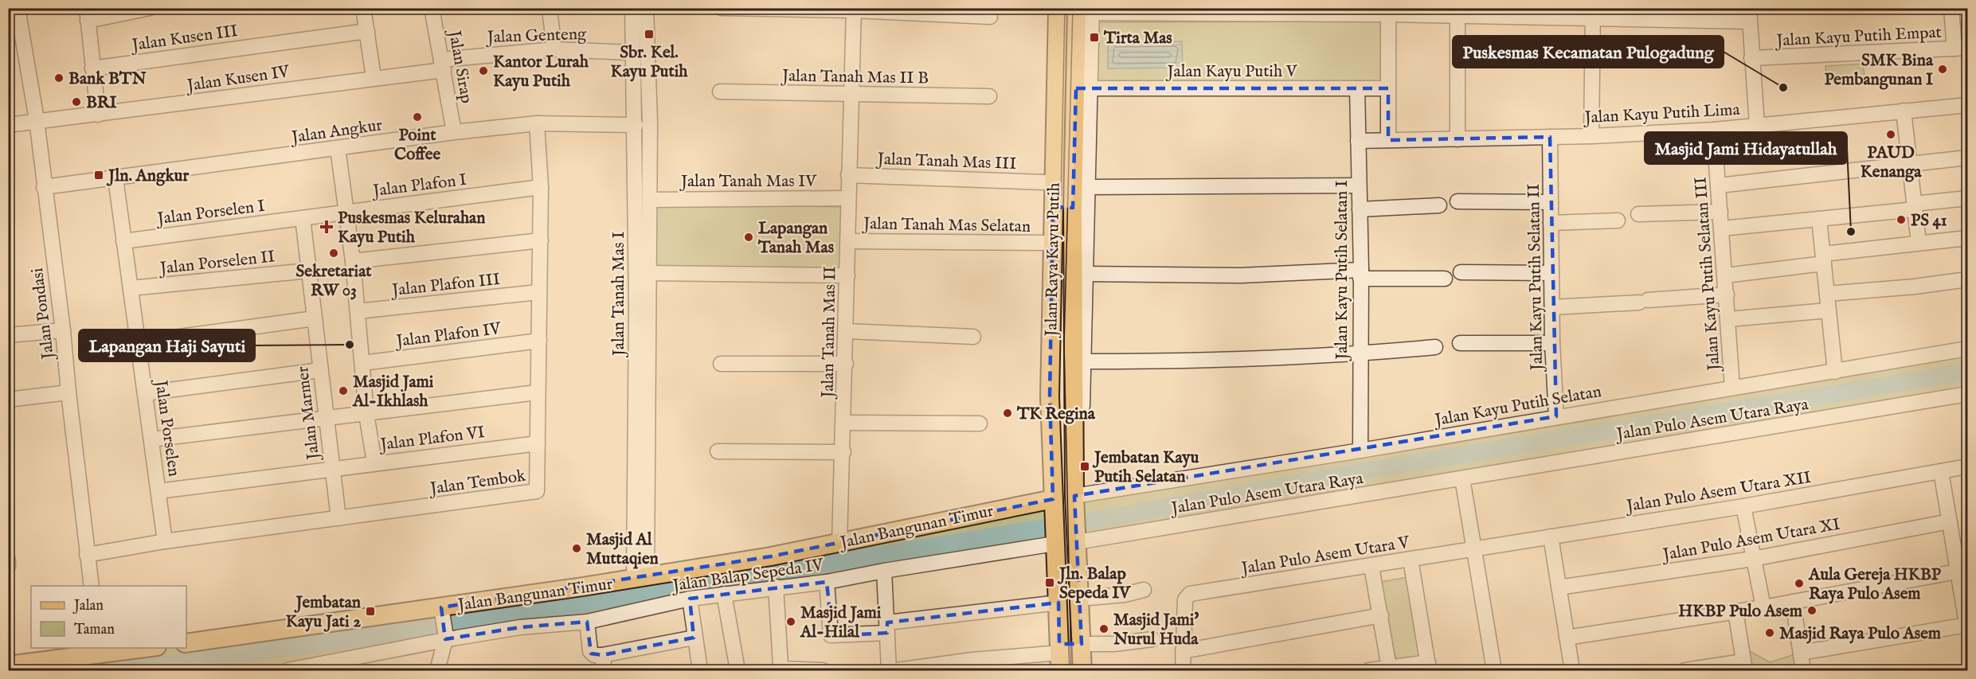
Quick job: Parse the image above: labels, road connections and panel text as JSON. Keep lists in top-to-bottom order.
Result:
{
  "streets": {
    "main road": ["Jalan Raya Kayu Putih", "Jalan Bangunan Timur"],
    "street": [
      "Jalan Genteng",
      "Jalan Kayu Putih Empat",
      "Jalan Kusen III",
      "Jalan Sirap",
      "Jalan Kayu Putih V",
      "Jalan Tanah Mas II B",
      "Jalan Kusen IV",
      "Jalan Kayu Putih Lima",
      "Jalan Angkur",
      "Jalan Tanah Mas III",
      "Jalan Tanah Mas IV",
      "Jalan Plafon I",
      "Jalan Porselen I",
      "Jalan Tanah Mas Selatan",
      "Jalan Porselen II",
      "Jalan Kayu Putih Selatan I",
      "Jalan Kayu Putih Selatan III",
      "Jalan Kayu Putih Selatan II",
      "Jalan Plafon III",
      "Jalan Tanah Mas I",
      "Jalan Pondasi",
      "Jalan Tanah Mas II",
      "Jalan Plafon IV",
      "Jalan Kayu Putih Selatan",
      "Jalan Marmer",
      "Jalan Pulo Asem Utara Raya",
      "Jalan Porselen",
      "Jalan Plafon VI",
      "Jalan Tembok",
      "Jalan Pulo Asem Utara XII",
      "Jalan Pulo Asem Utara XI",
      "Jalan Pulo Asem Utara V",
      "Jalan Balap Sepeda IV"
    ]
  },
  "crossings": [
    ["Jalan Genteng", "Jalan Sirap"],
    ["Jalan Genteng", "Jalan Kusen IV"],
    ["Jalan Genteng", "Jalan Tanah Mas I"],
    ["Jalan Sirap", "Jalan Kusen IV"],
    ["Jalan Sirap", "Jalan Angkur"],
    ["Jalan Kayu Putih V", "Jalan Raya Kayu Putih"],
    ["Jalan Kayu Putih V", "Jalan Kayu Putih Selatan I"],
    ["Jalan Tanah Mas II B", "Jalan Tanah Mas II"],
    ["Jalan Kusen IV", "Jalan Pondasi"],
    ["Jalan Kayu Putih Lima", "Jalan Kayu Putih Selatan I"],
    ["Jalan Kayu Putih Lima", "Jalan Kayu Putih Selatan III"],
    ["Jalan Kayu Putih Lima", "Jalan Kayu Putih Selatan II"],
    ["Jalan Angkur", "Jalan Tanah Mas I"],
    ["Jalan Angkur", "Jalan Pondasi"],
    ["Jalan Angkur", "Jalan Porselen"],
    ["Jalan Angkur", "Jalan Tembok"],
    ["Jalan Tanah Mas III", "Jalan Tanah Mas II"],
    ["Jalan Tanah Mas IV", "Jalan Tanah Mas I"],
    ["Jalan Tanah Mas IV", "Jalan Tanah Mas II"],
    ["Jalan Plafon I", "Jalan Porselen I"],
    ["Jalan Plafon I", "Jalan Marmer"],
    ["Jalan Plafon I", "Jalan Tembok"],
    ["Jalan Porselen I", "Jalan Marmer"],
    ["Jalan Porselen I", "Jalan Porselen"],
    ["Jalan Tanah Mas Selatan", "Jalan Tanah Mas II"],
    ["Jalan Raya Kayu Putih", "Jalan Kayu Putih Selatan"],
    ["Jalan Raya Kayu Putih", "Jalan Pulo Asem Utara Raya"],
    ["Jalan Raya Kayu Putih", "Jalan Bangunan Timur"],
    ["Jalan Raya Kayu Putih", "Jalan Balap Sepeda IV"],
    ["Jalan Porselen II", "Jalan Marmer"],
    ["Jalan Porselen II", "Jalan Porselen"],
    ["Jalan Kayu Putih Selatan I", "Jalan Kayu Putih Selatan"],
    ["Jalan Kayu Putih Selatan III", "Jalan Kayu Putih Selatan"],
    ["Jalan Kayu Putih Selatan II", "Jalan Kayu Putih Selatan"],
    ["Jalan Plafon III", "Jalan Tembok"],
    ["Jalan Tanah Mas I", "Jalan Bangunan Timur"],
    ["Jalan Pondasi", "Jalan Tembok"],
    ["Jalan Tanah Mas II", "Jalan Bangunan Timur"],
    ["Jalan Plafon IV", "Jalan Tembok"],
    ["Jalan Marmer", "Jalan Plafon VI"],
    ["Jalan Marmer", "Jalan Tembok"],
    ["Jalan Porselen", "Jalan Plafon VI"],
    ["Jalan Porselen", "Jalan Tembok"],
    ["Jalan Plafon VI", "Jalan Tembok"],
    ["Jalan Pulo Asem Utara XII", "Jalan Pulo Asem Utara V"]
  ],
  "places": {
    "transit": [
      "Sbr. Kel. Kayu Putih",
      "Tirta Mas",
      "Jln. Angkur",
      "Jembatan Kayu Putih Selatan",
      "Jln. Balap Sepeda IV",
      "Jembatan Kayu Jati 2"
    ],
    "other": [
      "SMK Bina Pembangunan I",
      "Kantor Lurah Kayu Putih",
      "Bank BTN",
      "Puskesmas Kecamatan Pulogadung",
      "BRI",
      "Point Coffee",
      "PAUD Kenanga",
      "PS 41",
      "Masjid Jami Hidayatullah",
      "Lapangan Tanah Mas",
      "Sekretariat RW 03",
      "Lapangan Haji Sayuti",
      "Masjid Jami Al-Ikhlash",
      "TK Regina",
      "Masjid Al Muttaqien",
      "Aula Gereja HKBP Raya Pulo Asem",
      "HKBP Pulo Asem",
      "Masjid Jami Al-Hilal",
      "Masjid Jami' Nurul Huda",
      "Masjid Raya Pulo Asem"
    ],
    "health": ["Puskesmas Kelurahan Kayu Putih"]
  },
  "legend": ["Jalan", "Taman"]
}
